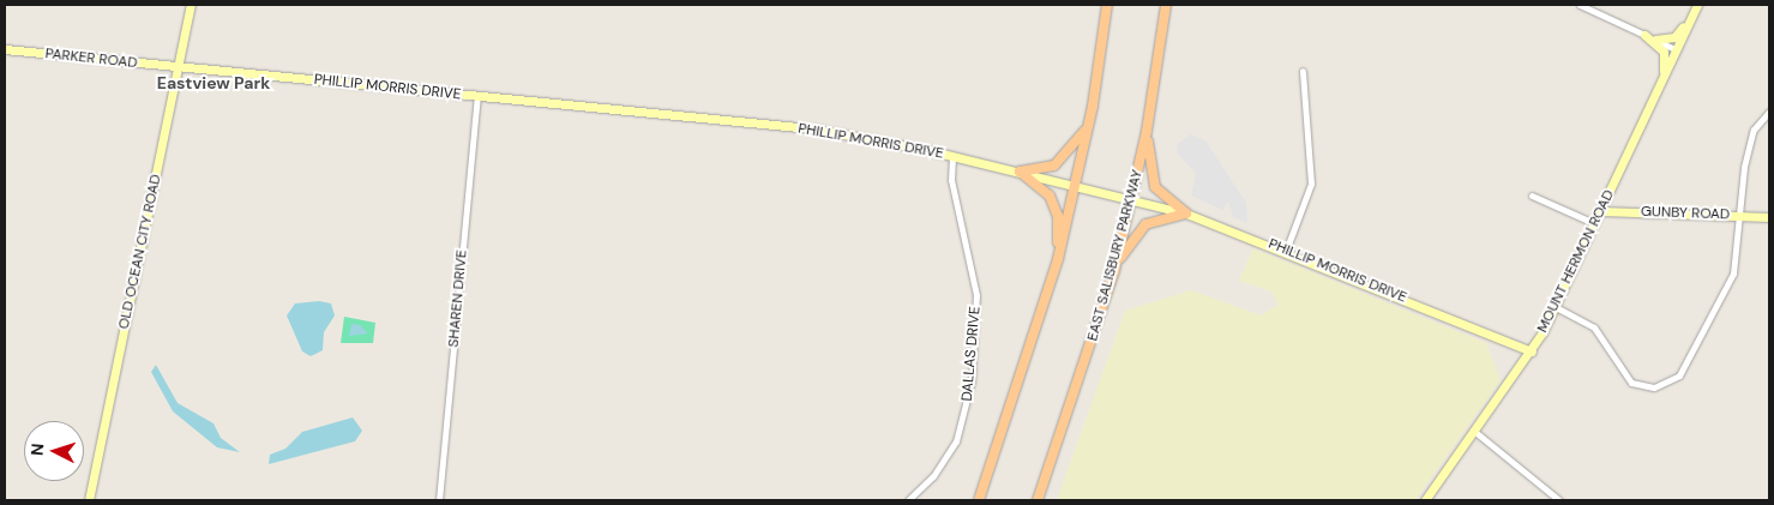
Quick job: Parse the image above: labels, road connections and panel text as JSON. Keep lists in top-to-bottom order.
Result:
{
  "streets": {
    "main road": ["EAST SALISBURY PARKWAY"],
    "street": [
      "PARKER ROAD",
      "PHILLIP MORRIS DRIVE",
      "GUNBY ROAD",
      "OLD OCEAN CITY ROAD",
      "MOUNT HERMON ROAD",
      "SHAREN DRIVE",
      "DALLAS DRIVE"
    ]
  },
  "crossings": [
    ["PARKER ROAD", "PHILLIP MORRIS DRIVE"],
    ["PARKER ROAD", "OLD OCEAN CITY ROAD"],
    ["PHILLIP MORRIS DRIVE", "OLD OCEAN CITY ROAD"],
    ["PHILLIP MORRIS DRIVE", "EAST SALISBURY PARKWAY"],
    ["PHILLIP MORRIS DRIVE", "MOUNT HERMON ROAD"],
    ["PHILLIP MORRIS DRIVE", "SHAREN DRIVE"],
    ["PHILLIP MORRIS DRIVE", "DALLAS DRIVE"],
    ["GUNBY ROAD", "MOUNT HERMON ROAD"]
  ],
  "districts": ["Eastview Park"],
  "north": "left"
}
